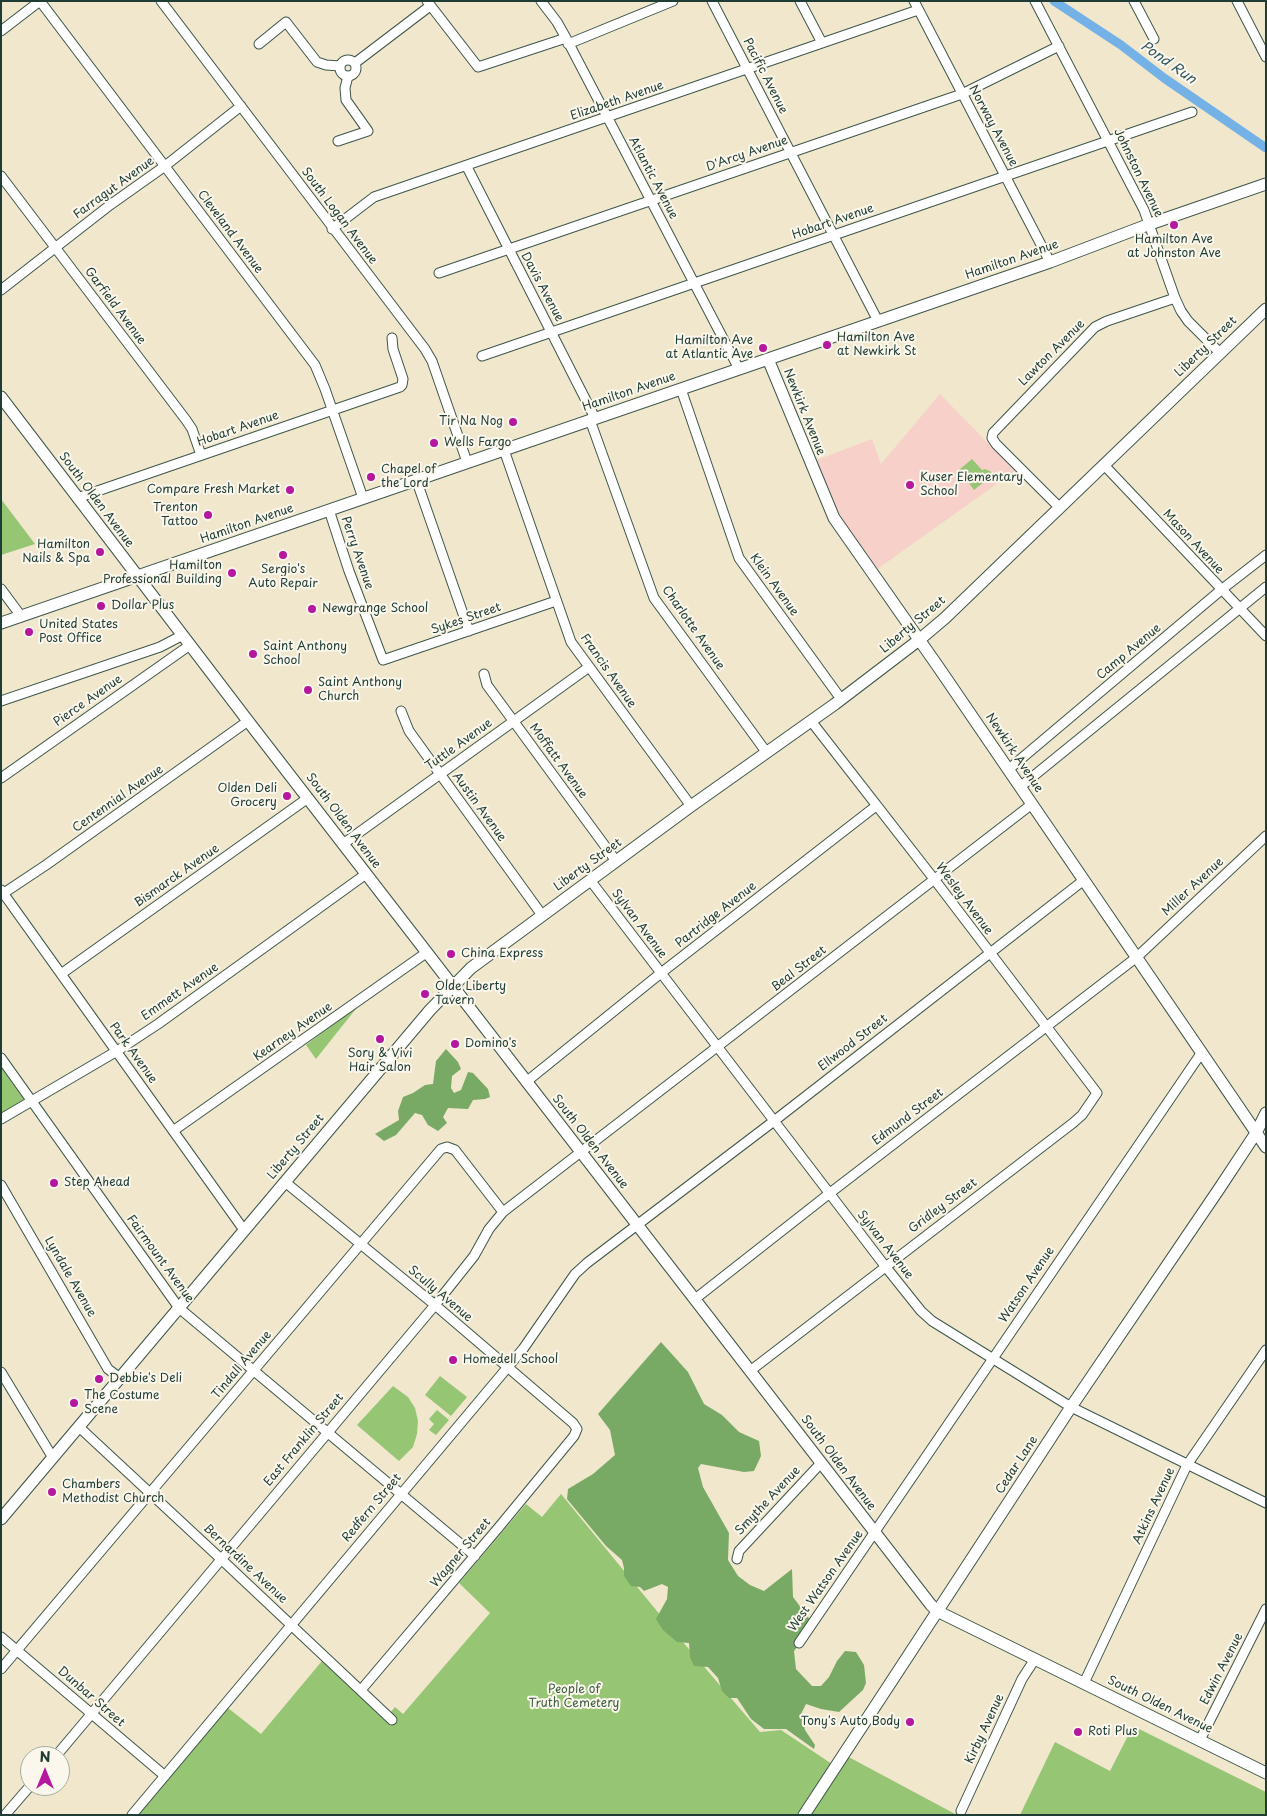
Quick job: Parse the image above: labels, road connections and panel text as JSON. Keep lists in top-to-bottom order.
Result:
{
  "streets": {
    "street": [
      "Pacific Avenue",
      "Elizabeth Avenue",
      "Norway Avenue",
      "D'Arcy Avenue",
      "Johnston Avenue",
      "Atlantic Avenue",
      "Farragut Avenue",
      "South Logan Avenue",
      "Hobart Avenue",
      "Cleveland Avenue",
      "Hamilton Avenue",
      "Davis Avenue",
      "Garfield Avenue",
      "Liberty Street",
      "Lawton Avenue",
      "Newkirk Avenue",
      "South Olden Avenue",
      "Mason Avenue",
      "Perry Avenue",
      "Klein Avenue",
      "Sykes Street",
      "Charlotte Avenue",
      "Camp Avenue",
      "Francis Avenue",
      "Pierce Avenue",
      "Tuttle Avenue",
      "Moffatt Avenue",
      "Centennial Avenue",
      "Austin Avenue",
      "Bismarck Avenue",
      "Miller Avenue",
      "Wesley Avenue",
      "Partridge Avenue",
      "Sylvan Avenue",
      "Beal Street",
      "Emmett Avenue",
      "Kearney Avenue",
      "Ellwood Street",
      "Park Avenue",
      "Edmund Street",
      "Gridley Street",
      "Fairmount Avenue",
      "Lyndale Avenue",
      "Watson Avenue",
      "Scully Avenue",
      "Tindall Avenue",
      "East Franklin Street",
      "Cedar Lane",
      "Smythe Avenue",
      "Atkins Avenue",
      "Redfern Street",
      "Wagner Street",
      "Bernardine Avenue",
      "West Watson Avenue",
      "Edwin Avenue",
      "Dunbar Street",
      "Kirby Avenue"
    ]
  },
  "crossings": [
    ["Pacific Avenue", "Elizabeth Avenue"],
    ["Pacific Avenue", "D'Arcy Avenue"],
    ["Pacific Avenue", "Hobart Avenue"],
    ["Pacific Avenue", "Hamilton Avenue"],
    ["Elizabeth Avenue", "Norway Avenue"],
    ["Elizabeth Avenue", "Atlantic Avenue"],
    ["Elizabeth Avenue", "South Logan Avenue"],
    ["Elizabeth Avenue", "Davis Avenue"],
    ["Norway Avenue", "D'Arcy Avenue"],
    ["Norway Avenue", "Hobart Avenue"],
    ["Norway Avenue", "Hamilton Avenue"],
    ["D'Arcy Avenue", "Johnston Avenue"],
    ["D'Arcy Avenue", "Atlantic Avenue"],
    ["D'Arcy Avenue", "Davis Avenue"],
    ["Johnston Avenue", "Hobart Avenue"],
    ["Johnston Avenue", "Hamilton Avenue"],
    ["Johnston Avenue", "Liberty Street"],
    ["Johnston Avenue", "Lawton Avenue"],
    ["Atlantic Avenue", "Hobart Avenue"],
    ["Atlantic Avenue", "Hamilton Avenue"],
    ["Farragut Avenue", "South Logan Avenue"],
    ["Farragut Avenue", "Cleveland Avenue"],
    ["Farragut Avenue", "Garfield Avenue"],
    ["South Logan Avenue", "Hamilton Avenue"],
    ["Hobart Avenue", "Cleveland Avenue"],
    ["Hobart Avenue", "Davis Avenue"],
    ["Hobart Avenue", "Garfield Avenue"],
    ["Hobart Avenue", "South Olden Avenue"],
    ["Cleveland Avenue", "Hamilton Avenue"],
    ["Hamilton Avenue", "Davis Avenue"],
    ["Hamilton Avenue", "Newkirk Avenue"],
    ["Hamilton Avenue", "South Olden Avenue"],
    ["Hamilton Avenue", "Perry Avenue"],
    ["Hamilton Avenue", "Klein Avenue"],
    ["Hamilton Avenue", "Charlotte Avenue"],
    ["Hamilton Avenue", "Francis Avenue"],
    ["Davis Avenue", "Charlotte Avenue"],
    ["Liberty Street", "Lawton Avenue"],
    ["Liberty Street", "Newkirk Avenue"],
    ["Liberty Street", "South Olden Avenue"],
    ["Liberty Street", "Mason Avenue"],
    ["Liberty Street", "Klein Avenue"],
    ["Liberty Street", "Charlotte Avenue"],
    ["Liberty Street", "Francis Avenue"],
    ["Liberty Street", "Moffatt Avenue"],
    ["Liberty Street", "Austin Avenue"],
    ["Liberty Street", "Wesley Avenue"],
    ["Liberty Street", "Sylvan Avenue"],
    ["Liberty Street", "Park Avenue"],
    ["Liberty Street", "Fairmount Avenue"],
    ["Liberty Street", "Lyndale Avenue"],
    ["Liberty Street", "Scully Avenue"],
    ["Liberty Street", "Bernardine Avenue"],
    ["Newkirk Avenue", "Camp Avenue"],
    ["Newkirk Avenue", "Miller Avenue"],
    ["Newkirk Avenue", "Beal Street"],
    ["Newkirk Avenue", "Ellwood Street"],
    ["Newkirk Avenue", "Edmund Street"],
    ["Newkirk Avenue", "Watson Avenue"],
    ["Newkirk Avenue", "Cedar Lane"],
    ["South Olden Avenue", "Pierce Avenue"],
    ["South Olden Avenue", "Tuttle Avenue"],
    ["South Olden Avenue", "Centennial Avenue"],
    ["South Olden Avenue", "Bismarck Avenue"],
    ["South Olden Avenue", "Partridge Avenue"],
    ["South Olden Avenue", "Beal Street"],
    ["South Olden Avenue", "Emmett Avenue"],
    ["South Olden Avenue", "Kearney Avenue"],
    ["South Olden Avenue", "Ellwood Street"],
    ["South Olden Avenue", "Edmund Street"],
    ["South Olden Avenue", "Gridley Street"],
    ["South Olden Avenue", "Watson Avenue"],
    ["South Olden Avenue", "East Franklin Street"],
    ["South Olden Avenue", "Cedar Lane"],
    ["South Olden Avenue", "Smythe Avenue"],
    ["South Olden Avenue", "Atkins Avenue"],
    ["South Olden Avenue", "Redfern Street"],
    ["South Olden Avenue", "West Watson Avenue"],
    ["South Olden Avenue", "Edwin Avenue"],
    ["South Olden Avenue", "Kirby Avenue"],
    ["Mason Avenue", "Camp Avenue"],
    ["Perry Avenue", "Sykes Street"],
    ["Sykes Street", "Francis Avenue"],
    ["Francis Avenue", "Tuttle Avenue"],
    ["Tuttle Avenue", "Moffatt Avenue"],
    ["Tuttle Avenue", "Austin Avenue"],
    ["Centennial Avenue", "Park Avenue"],
    ["Bismarck Avenue", "Park Avenue"],
    ["Miller Avenue", "Edmund Street"],
    ["Wesley Avenue", "Partridge Avenue"],
    ["Wesley Avenue", "Beal Street"],
    ["Wesley Avenue", "Ellwood Street"],
    ["Wesley Avenue", "Edmund Street"],
    ["Wesley Avenue", "Gridley Street"],
    ["Partridge Avenue", "Sylvan Avenue"],
    ["Sylvan Avenue", "Beal Street"],
    ["Sylvan Avenue", "Ellwood Street"],
    ["Sylvan Avenue", "Edmund Street"],
    ["Sylvan Avenue", "Gridley Street"],
    ["Sylvan Avenue", "Watson Avenue"],
    ["Sylvan Avenue", "Cedar Lane"],
    ["Sylvan Avenue", "Atkins Avenue"],
    ["Beal Street", "East Franklin Street"],
    ["Emmett Avenue", "Park Avenue"],
    ["Emmett Avenue", "Fairmount Avenue"],
    ["Kearney Avenue", "Park Avenue"],
    ["Ellwood Street", "Redfern Street"],
    ["Fairmount Avenue", "Tindall Avenue"],
    ["Fairmount Avenue", "East Franklin Street"],
    ["Fairmount Avenue", "Redfern Street"],
    ["Fairmount Avenue", "Wagner Street"],
    ["Watson Avenue", "West Watson Avenue"],
    ["Scully Avenue", "Tindall Avenue"],
    ["Scully Avenue", "East Franklin Street"],
    ["Scully Avenue", "Redfern Street"],
    ["Scully Avenue", "Wagner Street"],
    ["Tindall Avenue", "East Franklin Street"],
    ["Tindall Avenue", "Bernardine Avenue"],
    ["Tindall Avenue", "Dunbar Street"],
    ["East Franklin Street", "Bernardine Avenue"],
    ["East Franklin Street", "Dunbar Street"],
    ["Redfern Street", "Bernardine Avenue"],
    ["Redfern Street", "Dunbar Street"],
    ["Wagner Street", "Bernardine Avenue"]
  ],
  "water": ["Pond Run"],
  "parks": ["People of Truth Cemetery"],
  "places": [
    "Hamilton Ave at Johnston Ave",
    "Hamilton Ave at Newkirk St",
    "Hamilton Ave at Atlantic Ave",
    "Tir Na Nog",
    "Wells Fargo",
    "Chapel of the Lord",
    "Kuser Elementary School",
    "Compare Fresh Market",
    "Trenton Tattoo",
    "Hamilton Nails & Spa",
    "Sergio's Auto Repair",
    "Hamilton Professional Building",
    "Dollar Plus",
    "Newgrange School",
    "United States Post Office",
    "Saint Anthony School",
    "Saint Anthony Church",
    "Olden Deli Grocery",
    "China Express",
    "Olde Liberty Tavern",
    "Sory & Vivi Hair Salon",
    "Domino's",
    "Step Ahead",
    "Homedell School",
    "Debbie's Deli",
    "The Costume Scene",
    "Chambers Methodist Church",
    "Tony's Auto Body",
    "Roti Plus"
  ],
  "north": "top"
}
